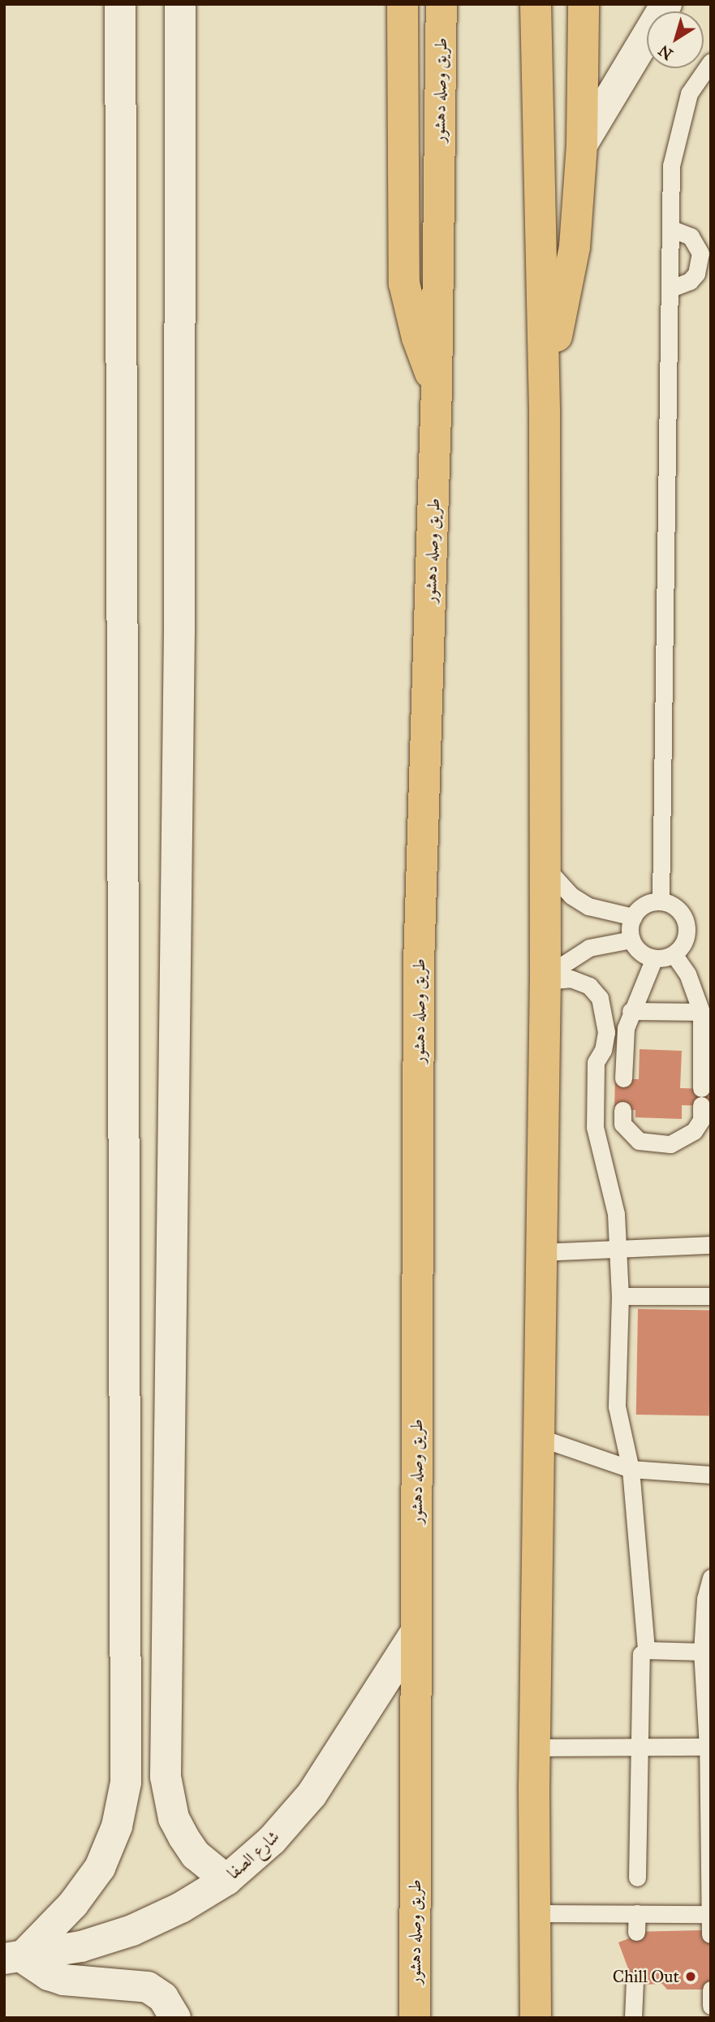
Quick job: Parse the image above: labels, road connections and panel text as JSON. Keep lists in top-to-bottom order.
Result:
{
  "streets": {
    "main road": ["طريق وصله دهشور"],
    "street": ["شارع الصفا"]
  },
  "crossings": [
    ["طريق وصله دهشور", "شارع الصفا"]
  ],
  "places": ["Chill Out"],
  "north": "bottom left"
}
